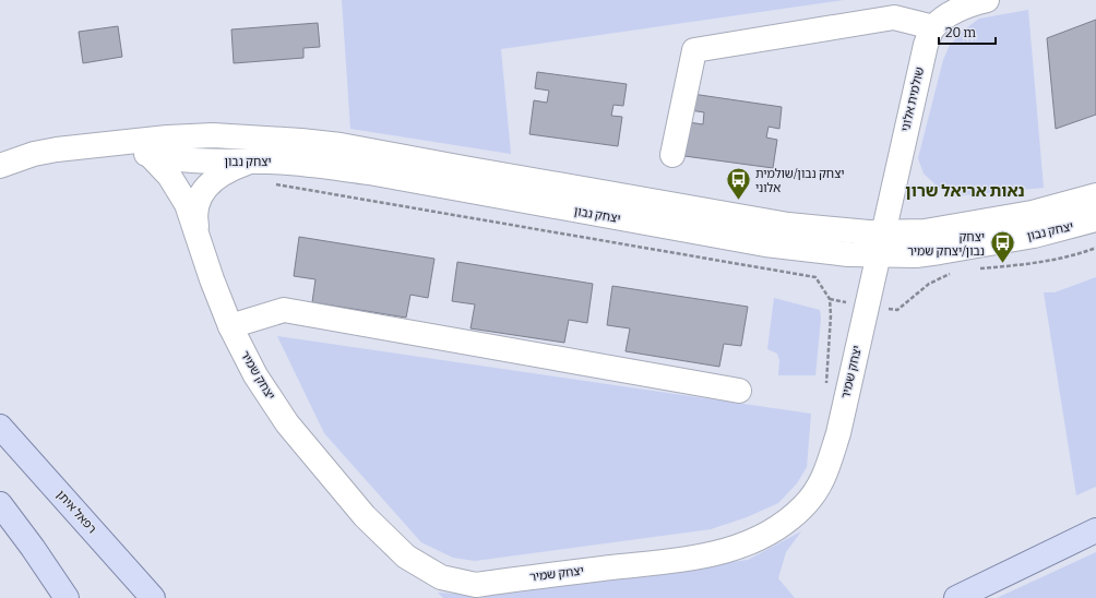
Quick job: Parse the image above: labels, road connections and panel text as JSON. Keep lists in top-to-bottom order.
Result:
{
  "streets": {
    "main road": ["רפאל איתן"],
    "street": ["שולמית אלוני", "יצחק נבון", "יצחק שמיר"]
  },
  "crossings": [
    ["שולמית אלוני", "יצחק נבון"],
    ["שולמית אלוני", "יצחק שמיר"],
    ["יצחק נבון", "יצחק שמיר"]
  ],
  "districts": ["נאות אריאל שרון"],
  "places": {
    "bus stop": ["יצחק נבון/שולמית אלוני", "יצחק נבון/יצחק שמיר"]
  },
  "scale_bar": "20 m"
}
